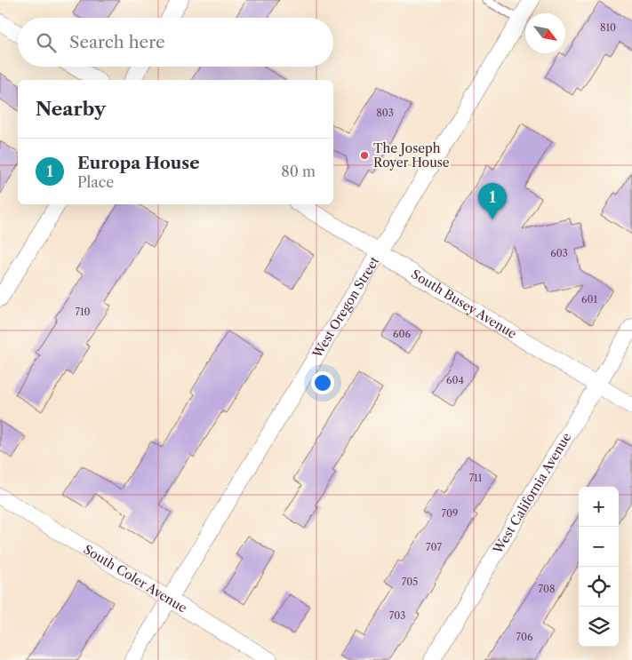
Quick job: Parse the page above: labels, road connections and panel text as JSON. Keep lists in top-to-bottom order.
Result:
{
  "streets": {
    "street": [
      "South Busey Avenue",
      "West Oregon Street",
      "West California Avenue",
      "South Coler Avenue"
    ]
  },
  "crossings": [
    ["South Busey Avenue", "West Oregon Street"],
    ["South Busey Avenue", "West California Avenue"],
    ["West Oregon Street", "South Coler Avenue"]
  ],
  "places": ["The Joseph Royer House"],
  "house_numbers": [
    "810",
    "803",
    "603",
    "601",
    "710",
    "606",
    "604",
    "711",
    "709",
    "707",
    "705",
    "708",
    "703",
    "706"
  ],
  "north": "bottom right",
  "page": {
    "search": "Search here",
    "heading": "Nearby",
    "list": [
      {
        "mark": "1",
        "name": "Europa House",
        "note": "Place",
        "value": "80 m"
      }
    ],
    "pins": "1",
    "map_buttons": ["+", "−"]
  }
}
